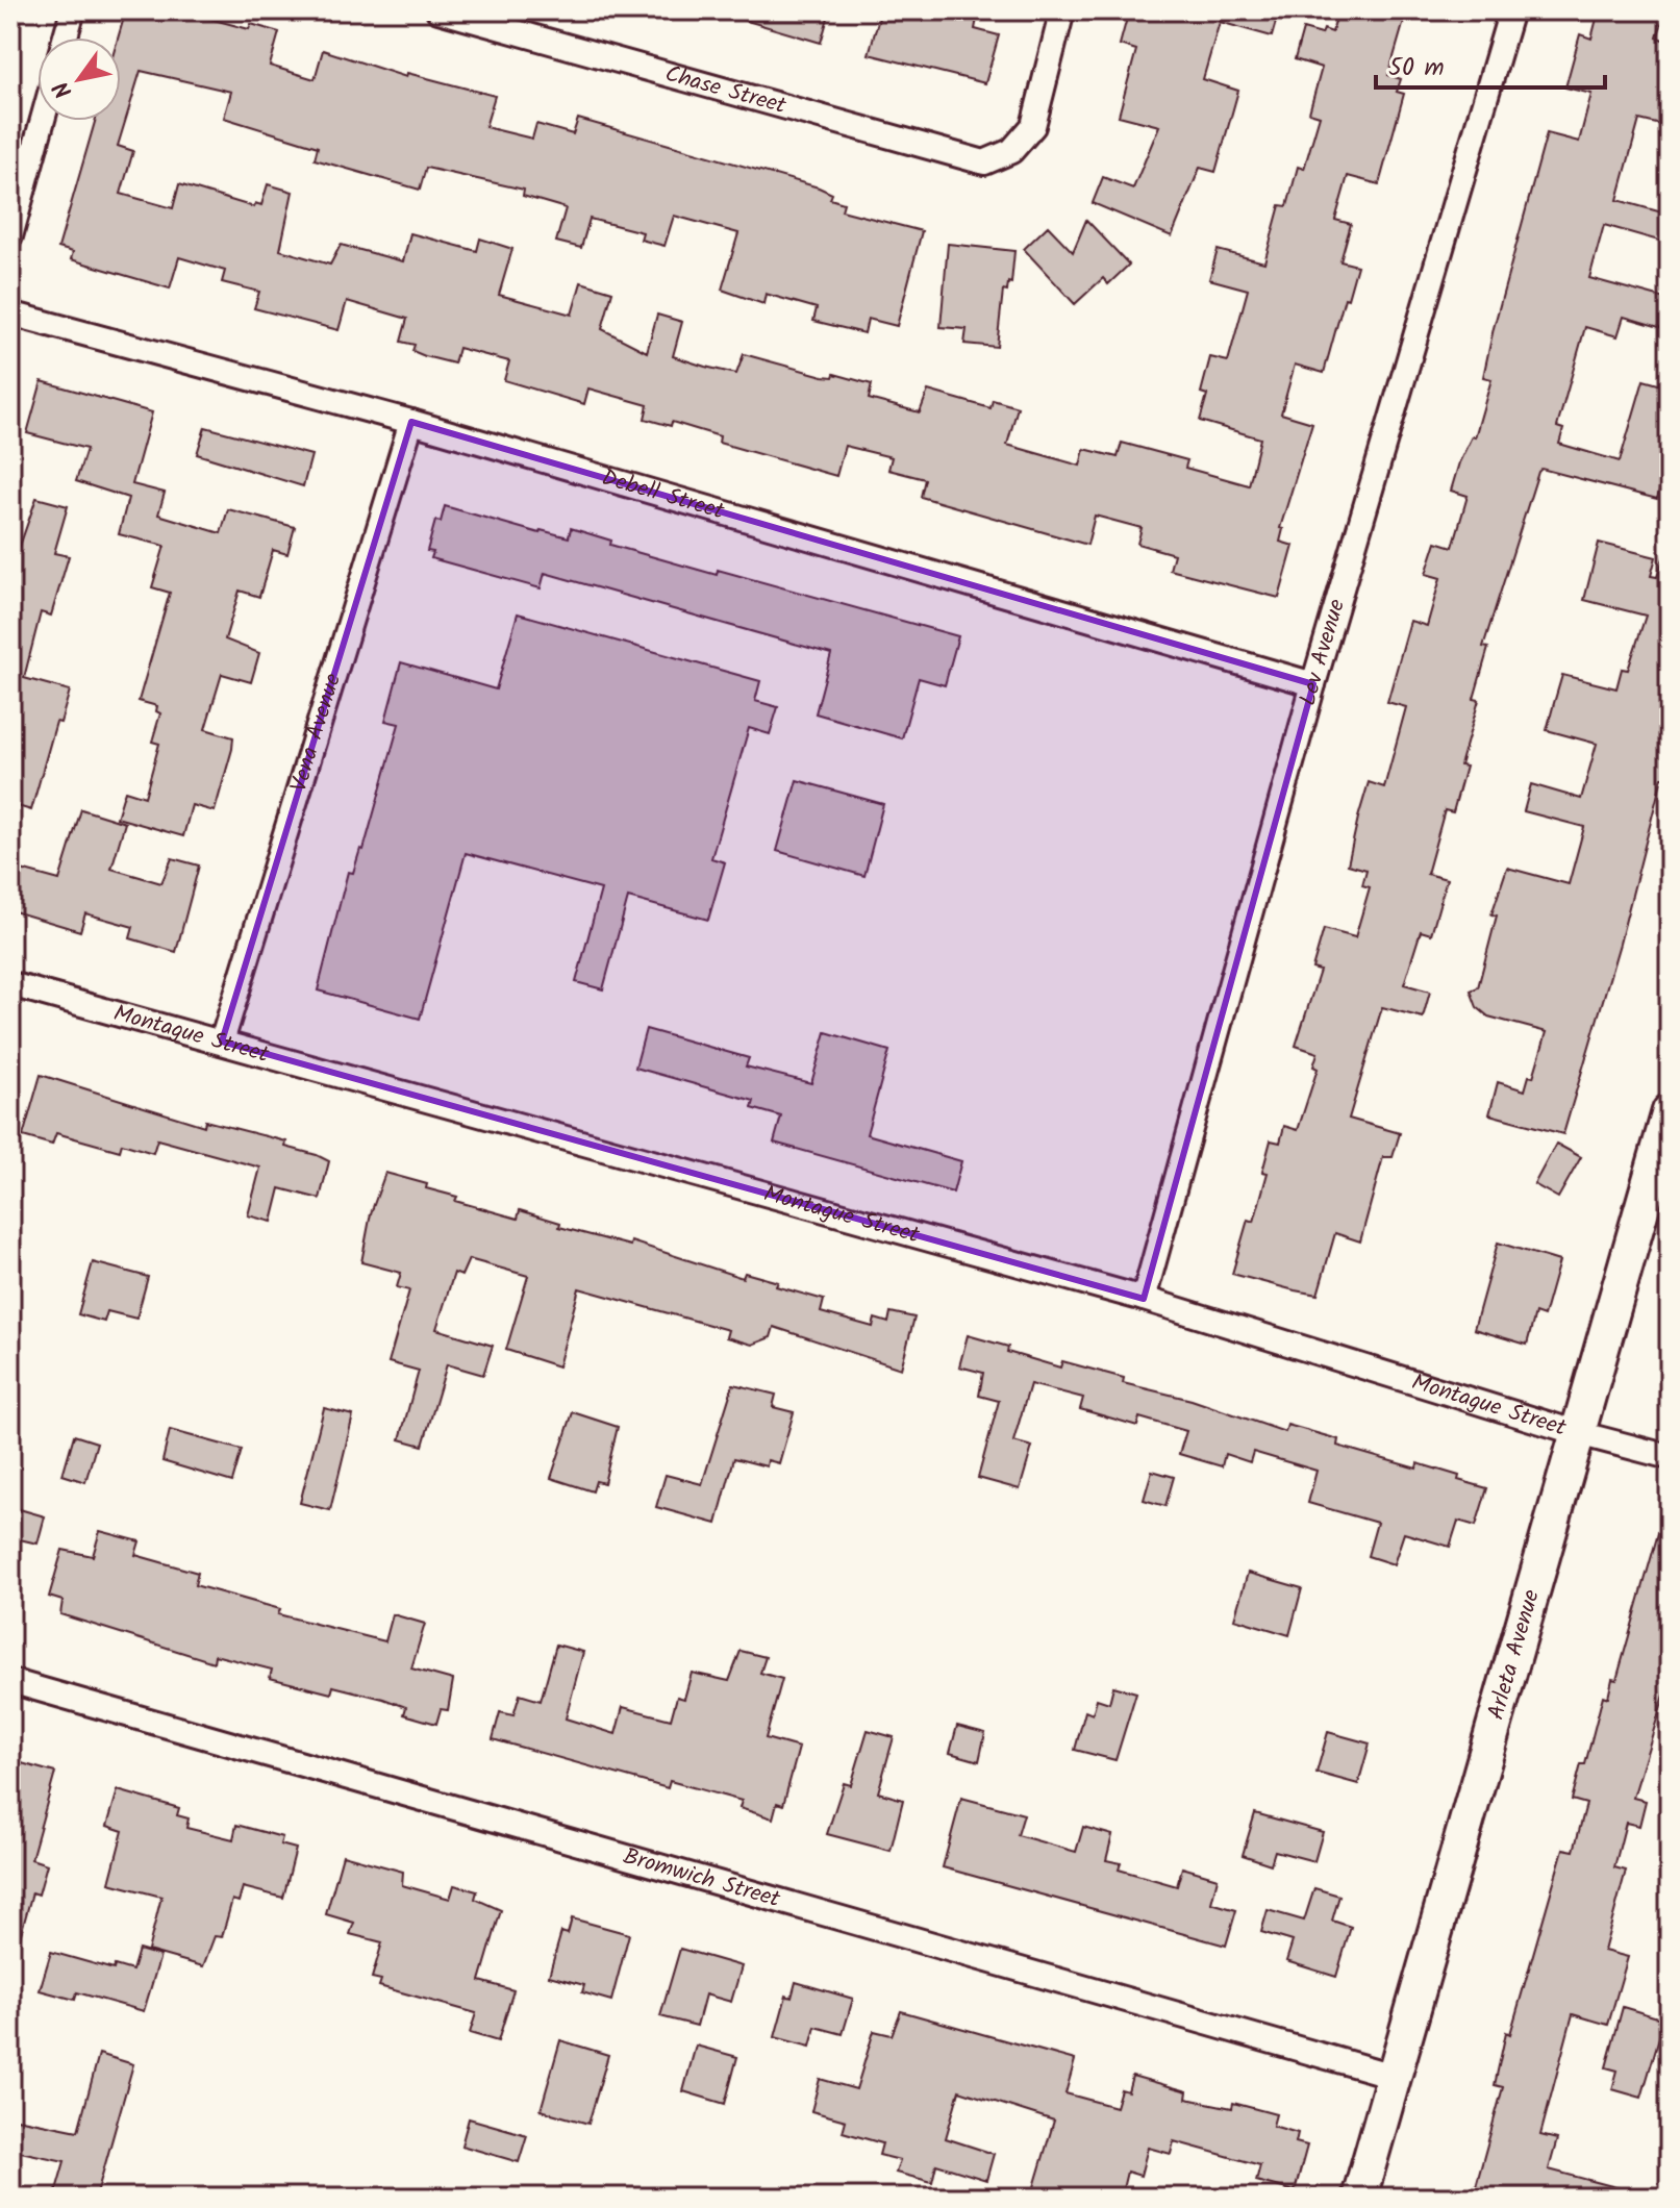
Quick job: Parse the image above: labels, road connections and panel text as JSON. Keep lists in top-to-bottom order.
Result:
{
  "streets": {
    "main road": ["Arleta Avenue"],
    "street": [
      "Chase Street",
      "Debell Street",
      "Lev Avenue",
      "Vena Avenue",
      "Montague Street",
      "Bromwich Street"
    ]
  },
  "crossings": [
    ["Debell Street", "Lev Avenue"],
    ["Debell Street", "Vena Avenue"],
    ["Lev Avenue", "Montague Street"],
    ["Vena Avenue", "Montague Street"],
    ["Montague Street", "Arleta Avenue"],
    ["Arleta Avenue", "Bromwich Street"]
  ],
  "scale_bar": "50 m",
  "north": "bottom left"
}
